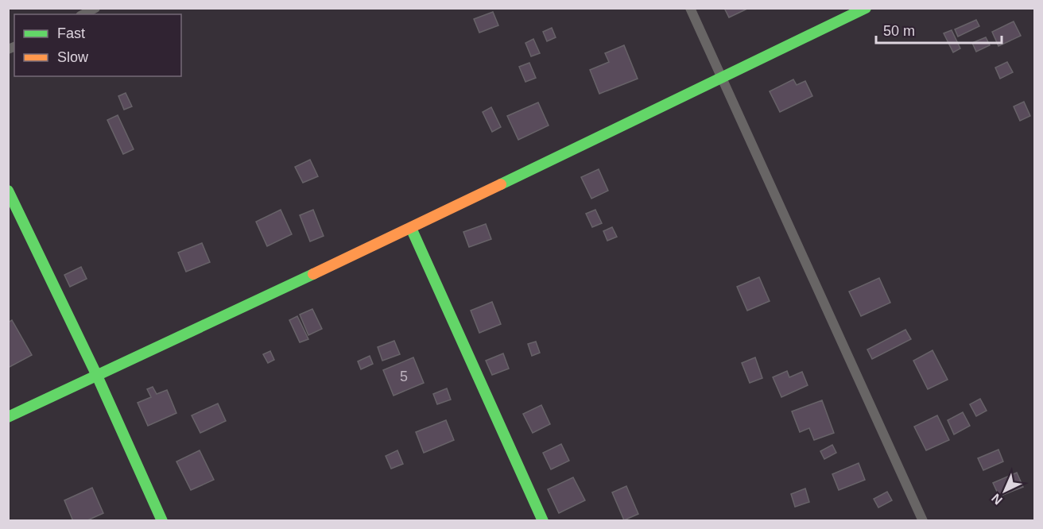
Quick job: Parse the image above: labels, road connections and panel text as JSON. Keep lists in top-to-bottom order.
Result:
{
  "house_numbers": ["5"],
  "legend": ["Fast", "Slow"],
  "scale_bar": "50 m",
  "north": "bottom left"
}
